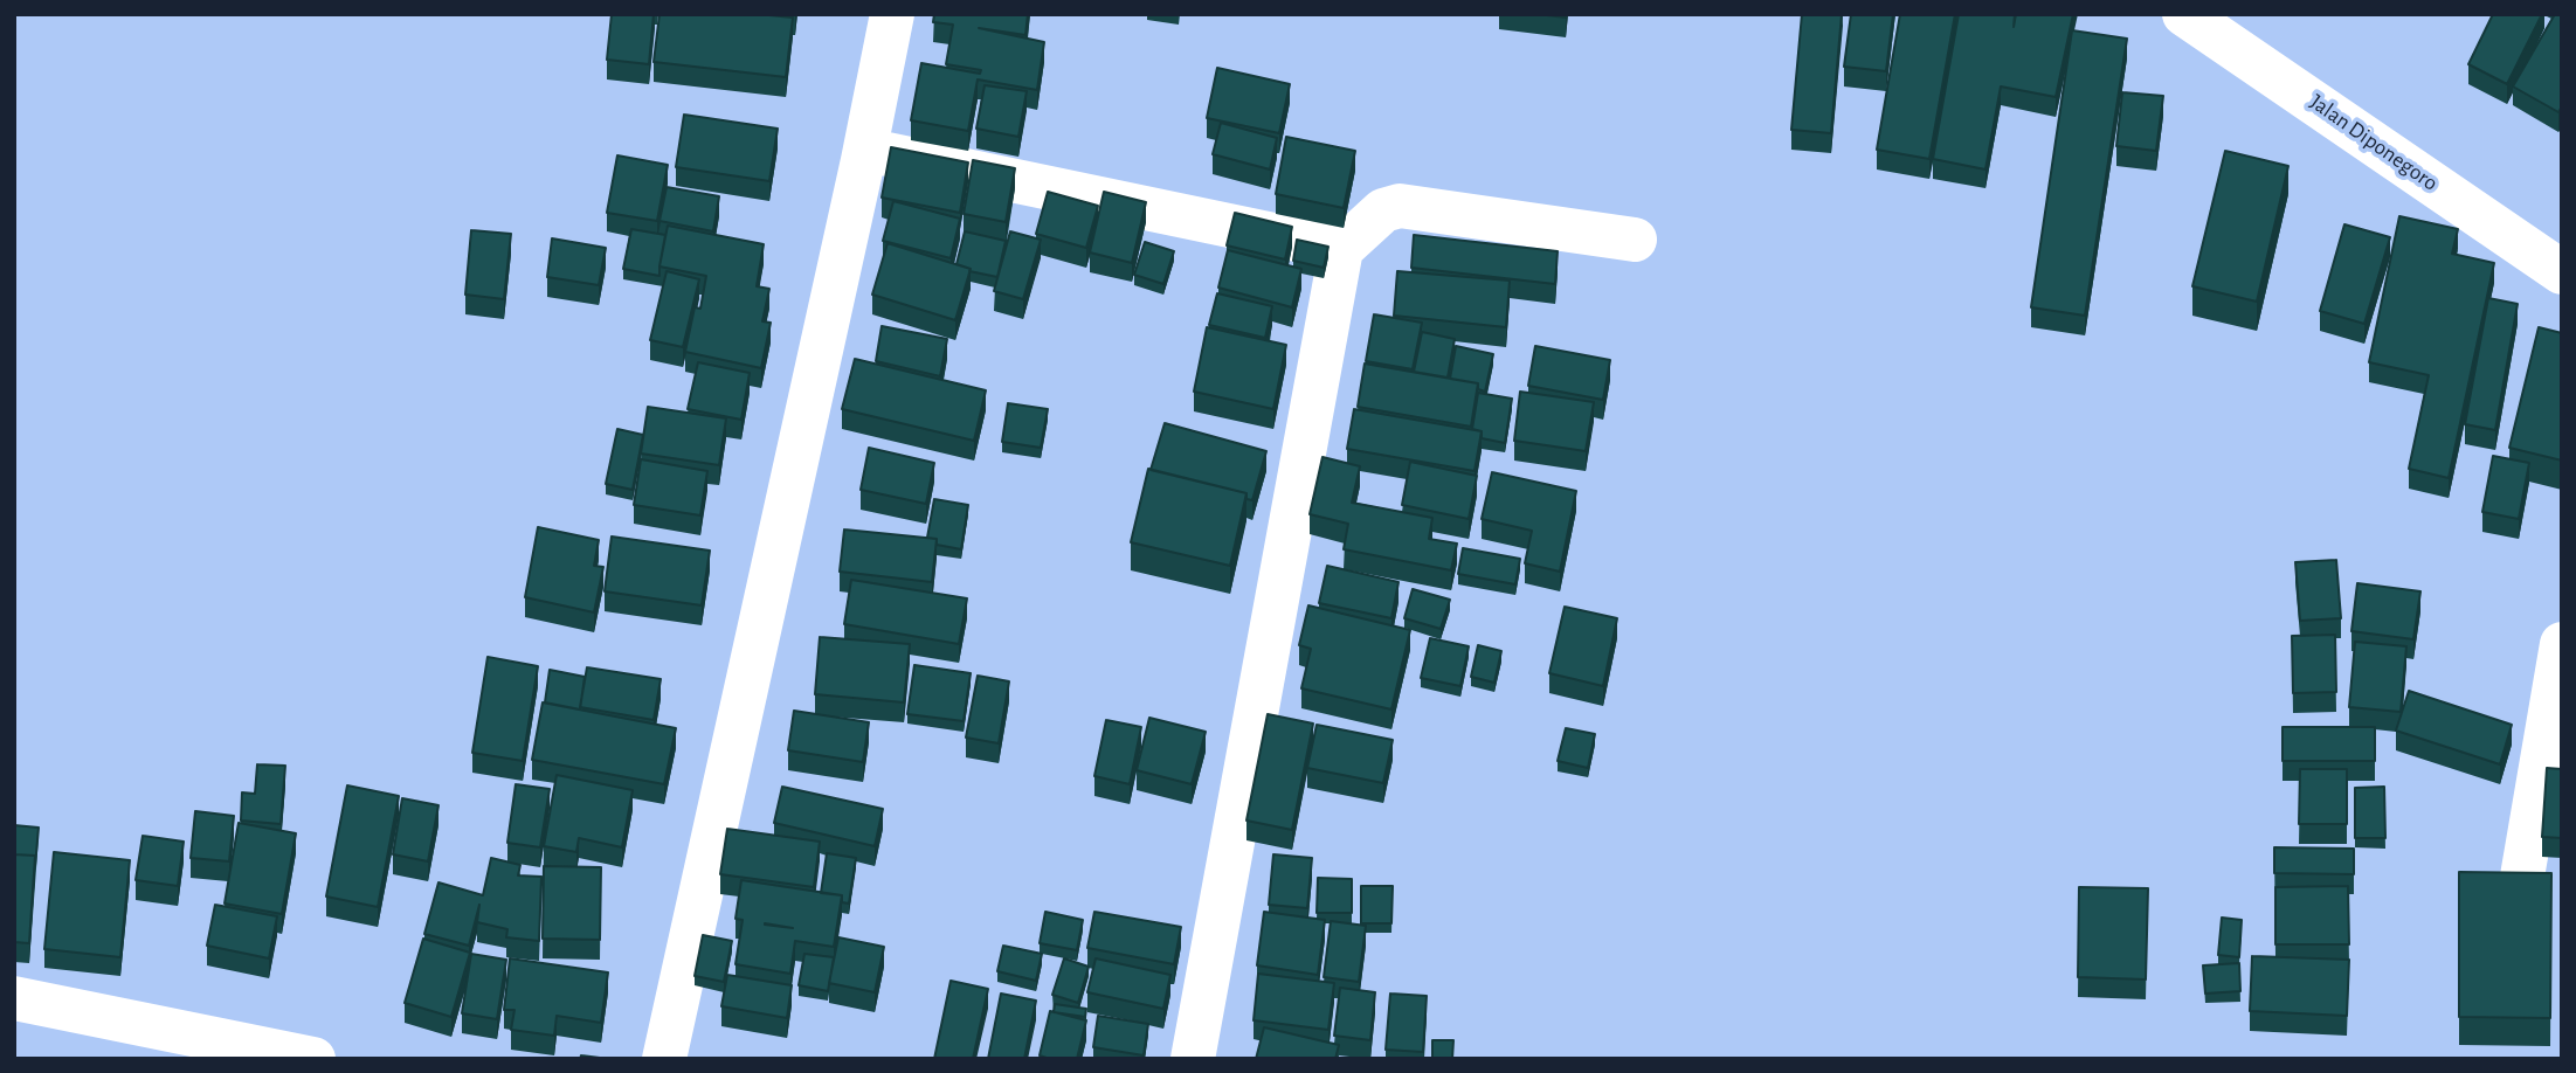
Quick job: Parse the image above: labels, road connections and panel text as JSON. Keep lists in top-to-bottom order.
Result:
{
  "streets": {
    "street": ["Jalan Diponegoro"]
  }
}
